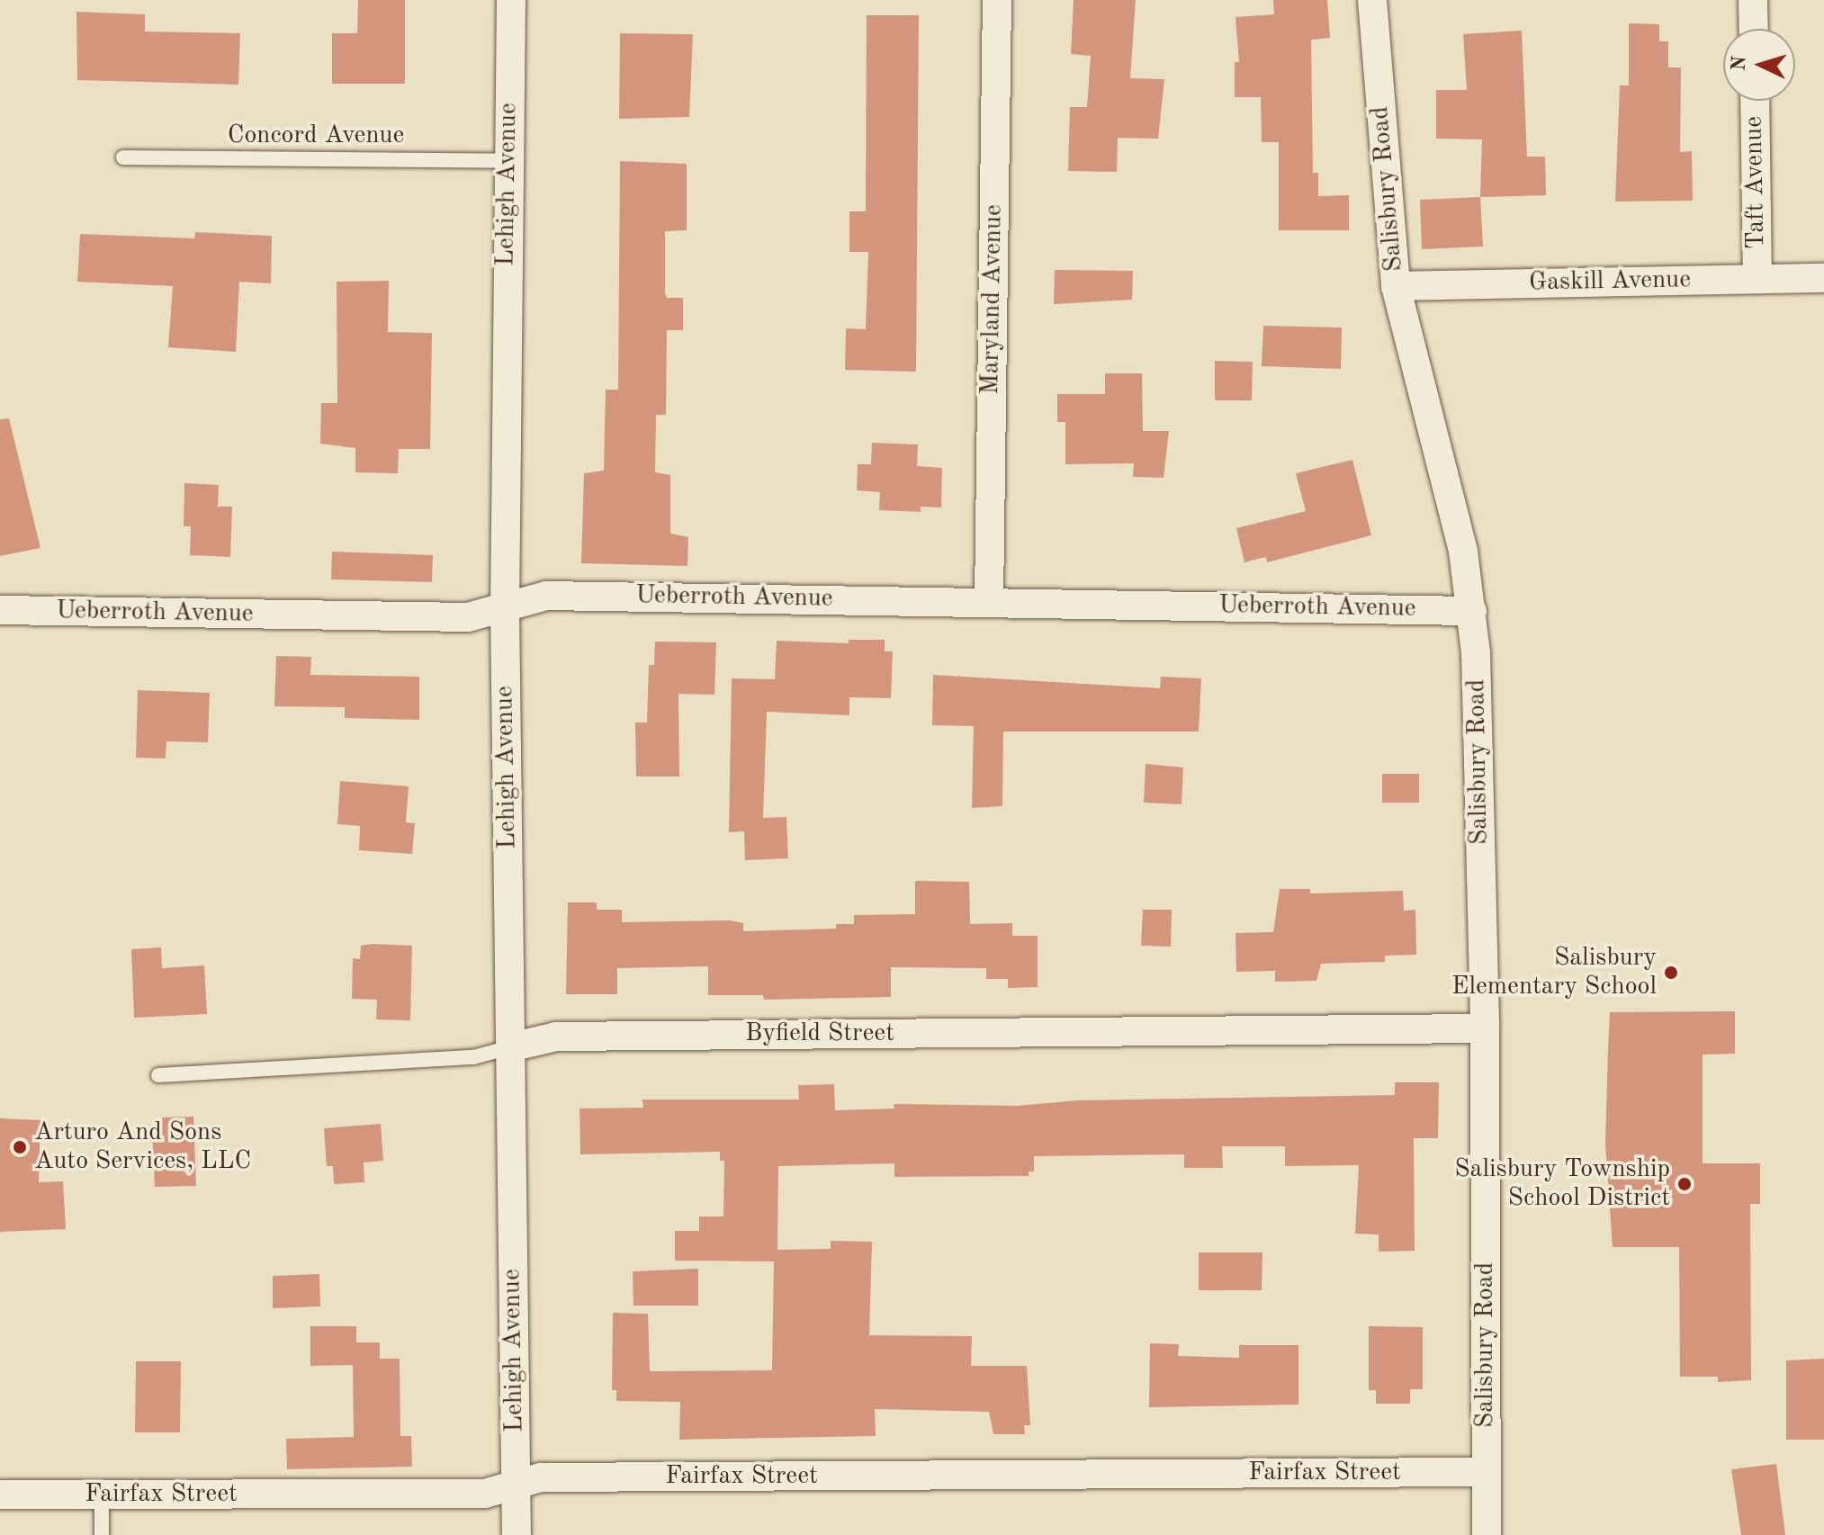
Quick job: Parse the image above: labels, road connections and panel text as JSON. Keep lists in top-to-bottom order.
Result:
{
  "streets": {
    "street": [
      "Taft Avenue",
      "Lehigh Avenue",
      "Salisbury Road",
      "Gaskill Avenue",
      "Maryland Avenue",
      "Ueberroth Avenue",
      "Byfield Street",
      "Fairfax Street"
    ],
    "lane": ["Concord Avenue"]
  },
  "crossings": [
    ["Concord Avenue", "Lehigh Avenue"],
    ["Taft Avenue", "Gaskill Avenue"],
    ["Lehigh Avenue", "Ueberroth Avenue"],
    ["Lehigh Avenue", "Byfield Street"],
    ["Lehigh Avenue", "Fairfax Street"],
    ["Salisbury Road", "Gaskill Avenue"],
    ["Salisbury Road", "Ueberroth Avenue"],
    ["Salisbury Road", "Byfield Street"],
    ["Salisbury Road", "Fairfax Street"],
    ["Maryland Avenue", "Ueberroth Avenue"]
  ],
  "places": ["Salisbury Elementary School", "Arturo And Sons Auto Services, LLC", "Salisbury Township School District"],
  "north": "left"
}
